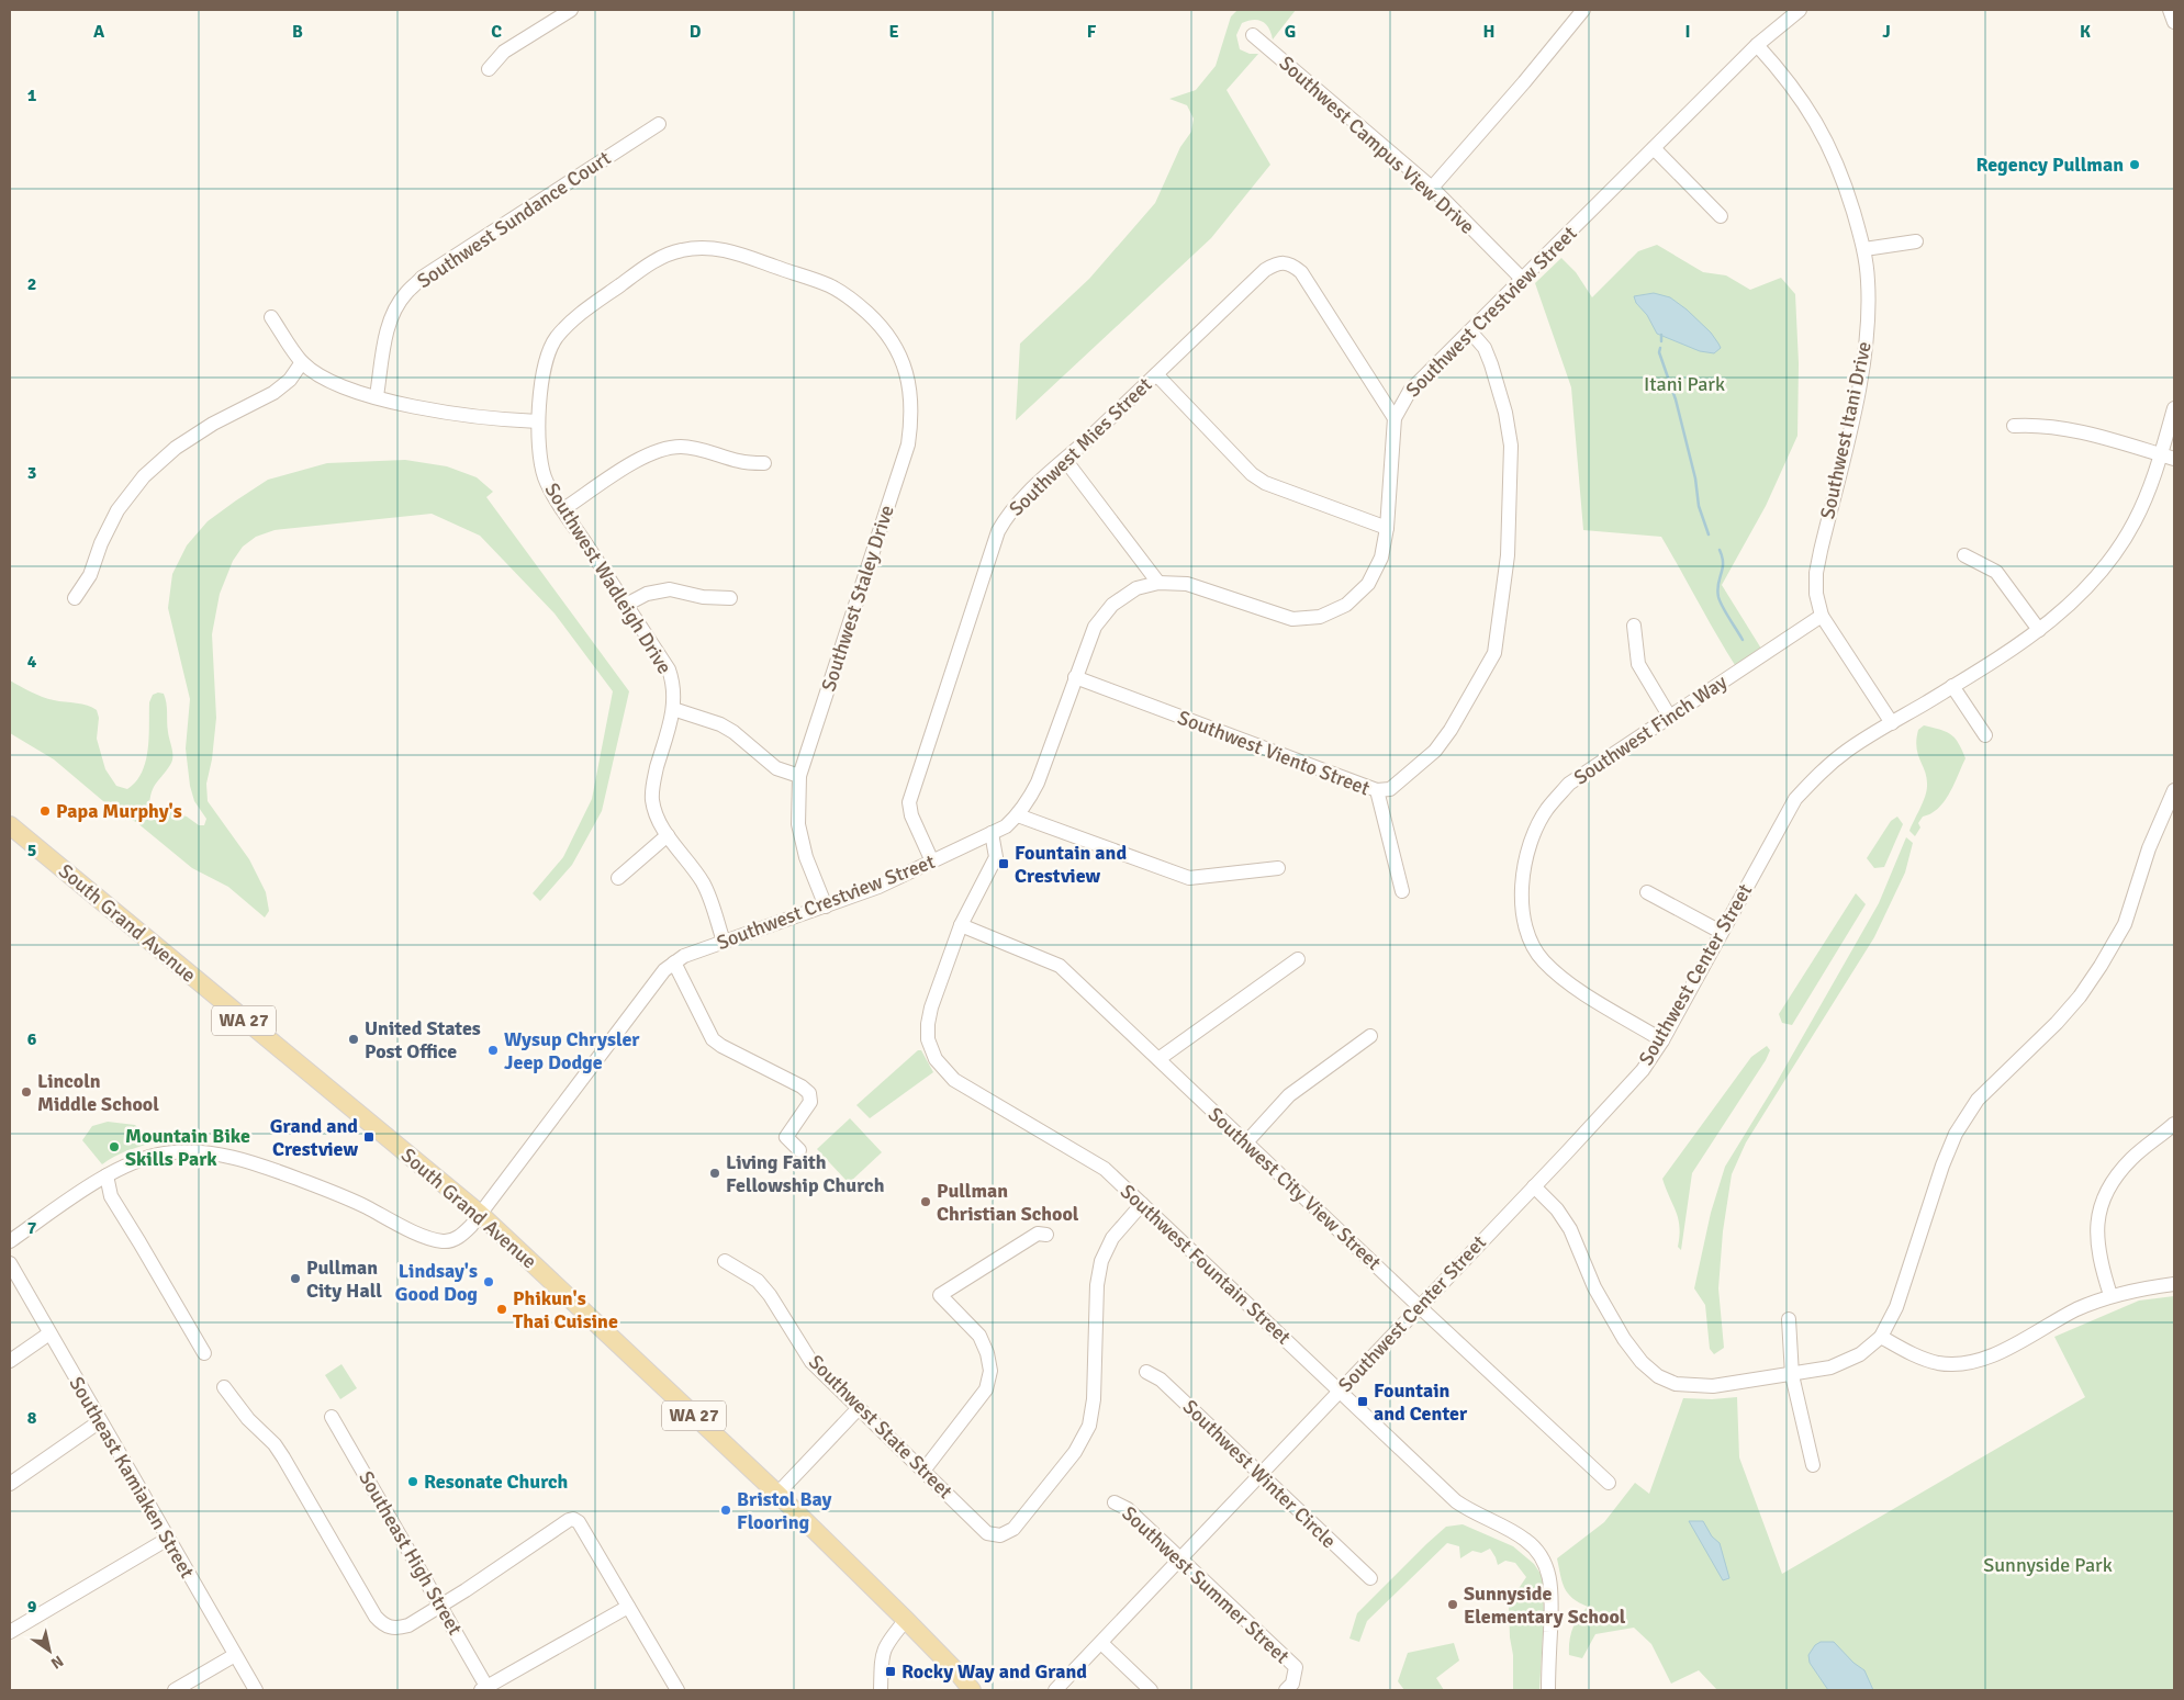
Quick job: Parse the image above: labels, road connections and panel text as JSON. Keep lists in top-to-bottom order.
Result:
{
  "streets": {
    "main road": ["South Grand Avenue", "WA 27"],
    "street": [
      "Southwest Campus View Drive",
      "Southwest Sundance Court",
      "Southwest Crestview Street",
      "Southwest Itani Drive",
      "Southwest Mies Street",
      "Southwest Wadleigh Drive",
      "Southwest Staley Drive",
      "Southwest Finch Way",
      "Southwest Viento Street",
      "Southwest Center Street",
      "Southwest City View Street",
      "Southwest Fountain Street",
      "Southwest State Street",
      "Southwest Winter Circle",
      "Southeast Kamiaken Street",
      "Southeast High Street",
      "Southwest Summer Street"
    ]
  },
  "crossings": [
    ["Southwest Campus View Drive", "Southwest Crestview Street"],
    ["Southwest Crestview Street", "Southwest Itani Drive"],
    ["Southwest Crestview Street", "Southwest Mies Street"],
    ["Southwest Crestview Street", "Southwest Wadleigh Drive"],
    ["Southwest Crestview Street", "Southwest Staley Drive"],
    ["Southwest Crestview Street", "Southwest Viento Street"],
    ["Southwest Crestview Street", "South Grand Avenue"],
    ["Southwest Crestview Street", "Southwest Fountain Street"],
    ["Southwest Itani Drive", "Southwest Finch Way"],
    ["Southwest Itani Drive", "Southwest Center Street"],
    ["Southwest Wadleigh Drive", "Southwest Staley Drive"],
    ["Southwest Finch Way", "Southwest Center Street"],
    ["Southwest Center Street", "Southwest City View Street"],
    ["Southwest Center Street", "Southwest Fountain Street"],
    ["Southwest Center Street", "Southwest Winter Circle"],
    ["Southwest Center Street", "Southwest Summer Street"],
    ["Southwest City View Street", "Southwest Fountain Street"],
    ["Southwest Fountain Street", "Southwest State Street"]
  ],
  "parks": ["Itani Park", "Sunnyside Park"],
  "places": {
    "other": [
      "Regency Pullman",
      "Papa Murphy's",
      "United States Post Office",
      "Wysup Chrysler Jeep Dodge",
      "Lincoln Middle School",
      "Mountain Bike Skills Park",
      "Living Faith Fellowship Church",
      "Pullman Christian School",
      "Pullman City Hall",
      "Lindsay's Good Dog",
      "Phikun's Thai Cuisine",
      "Resonate Church",
      "Bristol Bay Flooring",
      "Sunnyside Elementary School"
    ],
    "transit": [
      "Fountain and Crestview",
      "Grand and Crestview",
      "Fountain and Center",
      "Rocky Way and Grand"
    ]
  },
  "north": "bottom right",
  "grid": {
    "columns": [
      "A",
      "B",
      "C",
      "D",
      "E",
      "F",
      "G",
      "H",
      "I",
      "J",
      "K"
    ],
    "rows": [
      "1",
      "2",
      "3",
      "4",
      "5",
      "6",
      "7",
      "8",
      "9"
    ]
  }
}
